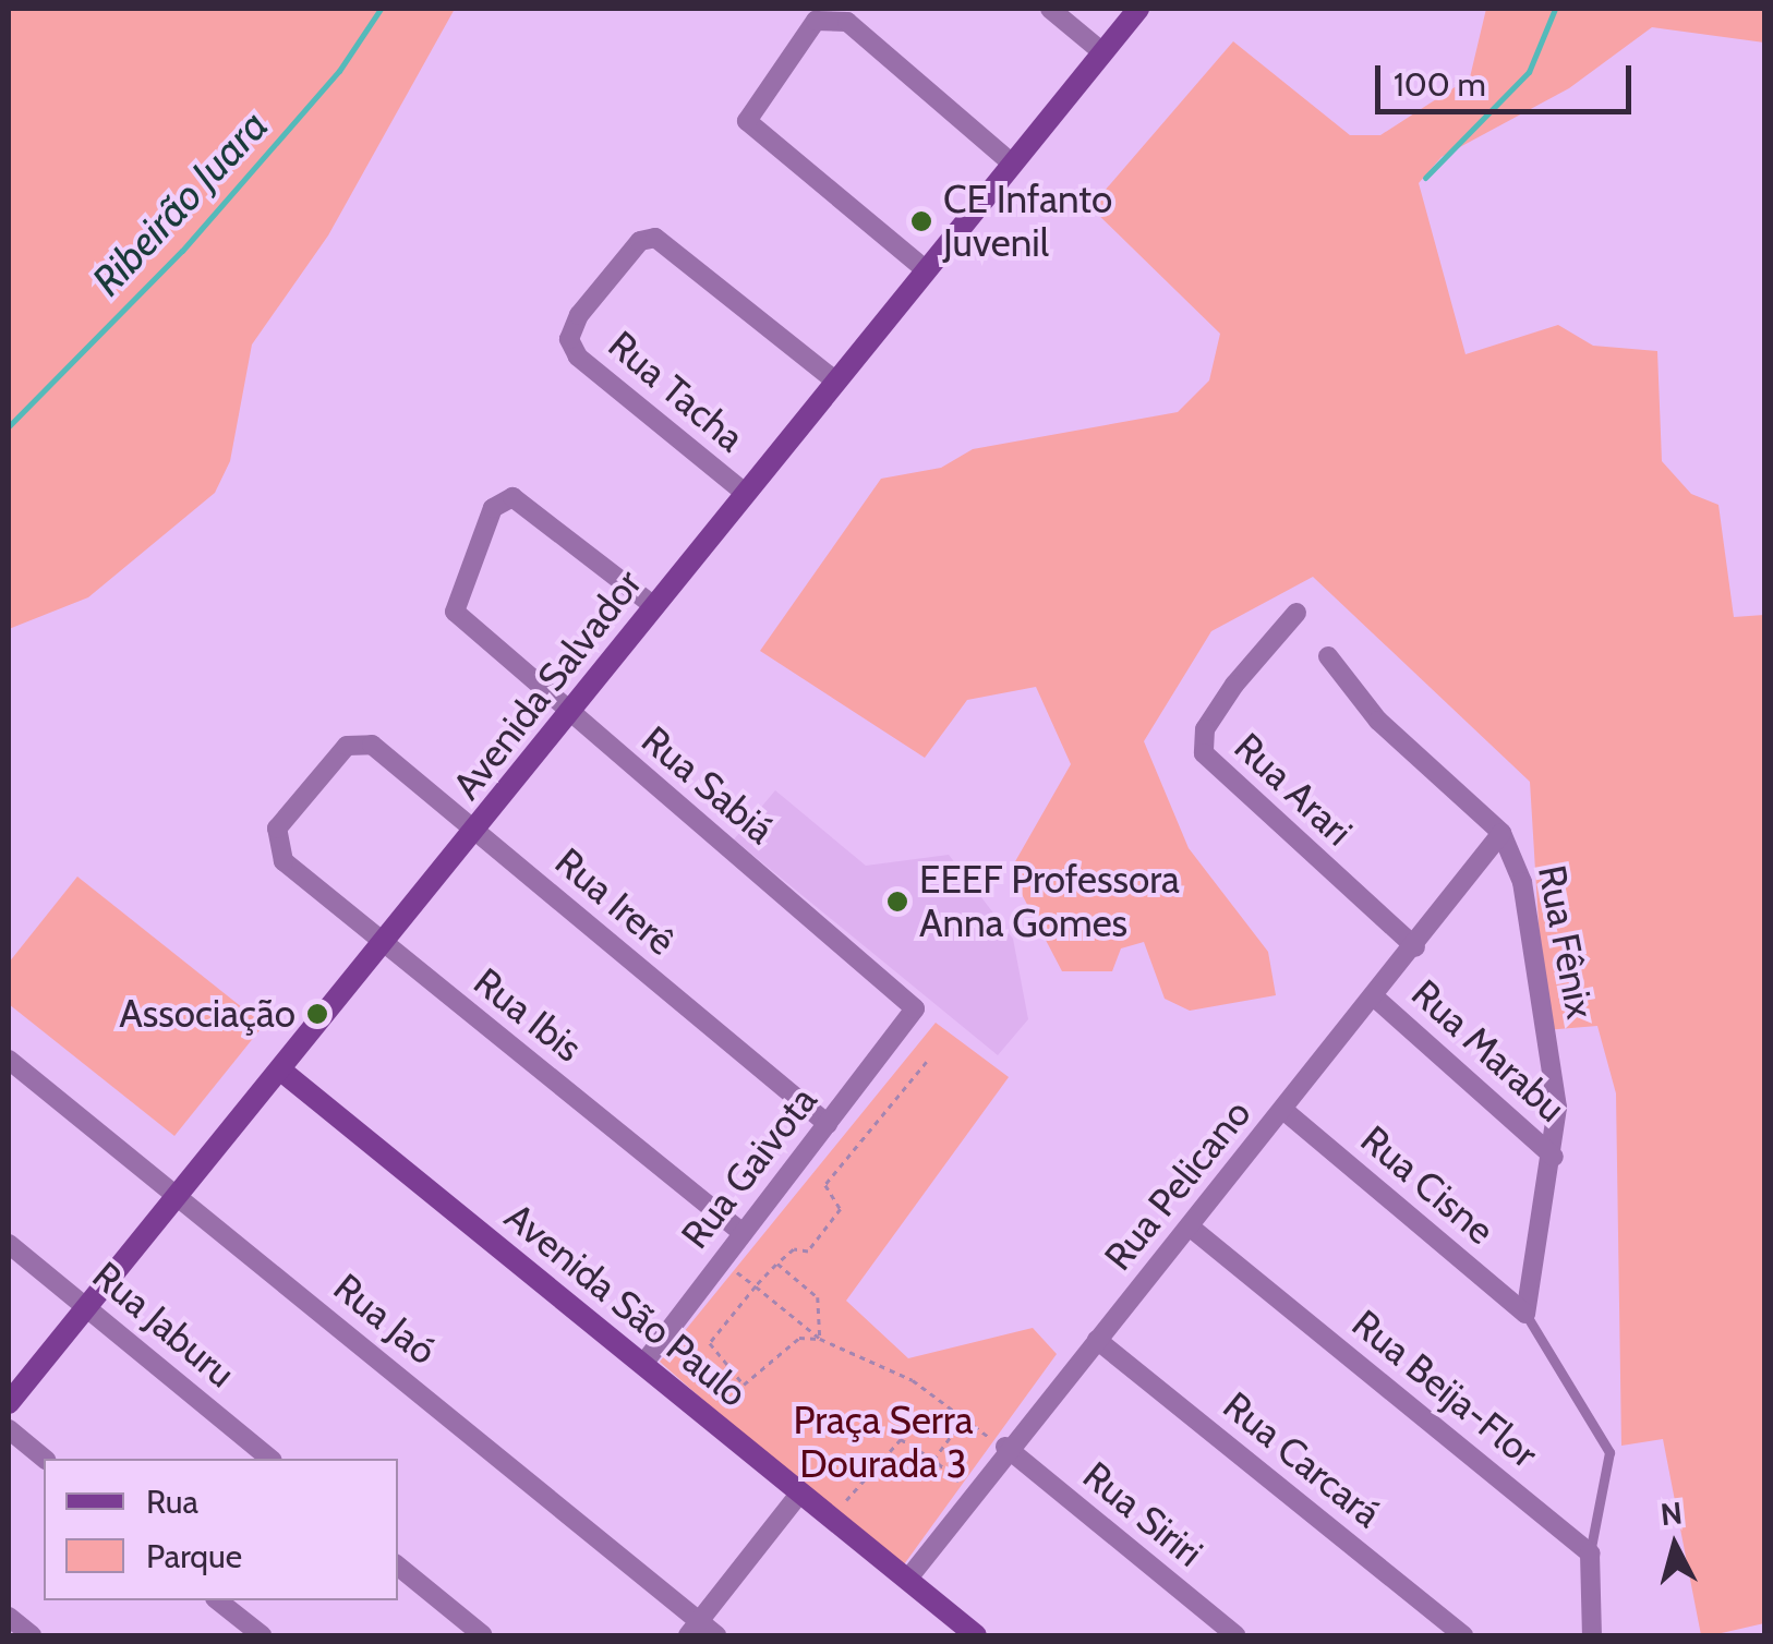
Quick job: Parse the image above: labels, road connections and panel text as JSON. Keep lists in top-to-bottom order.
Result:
{
  "streets": {
    "street": [
      "Rua Tacha",
      "Avenida Salvador",
      "Rua Sabiá",
      "Rua Arari",
      "Rua Irerê",
      "Rua Fênix",
      "Rua Ibis",
      "Rua Marabu",
      "Rua Gaivota",
      "Rua Pelicano",
      "Rua Cisne",
      "Avenida São Paulo",
      "Rua Jaó",
      "Rua Jaburu",
      "Rua Beija-Flor",
      "Rua Carcará",
      "Rua Siriri"
    ]
  },
  "crossings": [
    ["Rua Tacha", "Avenida Salvador"],
    ["Avenida Salvador", "Rua Sabiá"],
    ["Avenida Salvador", "Rua Irerê"],
    ["Avenida Salvador", "Rua Ibis"],
    ["Avenida Salvador", "Avenida São Paulo"],
    ["Avenida Salvador", "Rua Jaó"],
    ["Avenida Salvador", "Rua Jaburu"],
    ["Rua Sabiá", "Rua Gaivota"],
    ["Rua Arari", "Rua Pelicano"],
    ["Rua Irerê", "Rua Ibis"],
    ["Rua Irerê", "Rua Gaivota"],
    ["Rua Fênix", "Rua Marabu"],
    ["Rua Fênix", "Rua Pelicano"],
    ["Rua Fênix", "Rua Cisne"],
    ["Rua Ibis", "Rua Gaivota"],
    ["Rua Marabu", "Rua Pelicano"],
    ["Rua Gaivota", "Avenida São Paulo"],
    ["Rua Pelicano", "Rua Cisne"],
    ["Rua Pelicano", "Avenida São Paulo"],
    ["Rua Pelicano", "Rua Beija-Flor"],
    ["Rua Pelicano", "Rua Carcará"],
    ["Rua Pelicano", "Rua Siriri"]
  ],
  "water": ["Ribeirão Juara"],
  "parks": ["Praça Serra Dourada 3"],
  "places": ["CE Infanto Juvenil", "EEEF Professora Anna Gomes", "Associação"],
  "legend": ["Rua", "Parque"],
  "scale_bar": "100 m",
  "north": "top"
}
